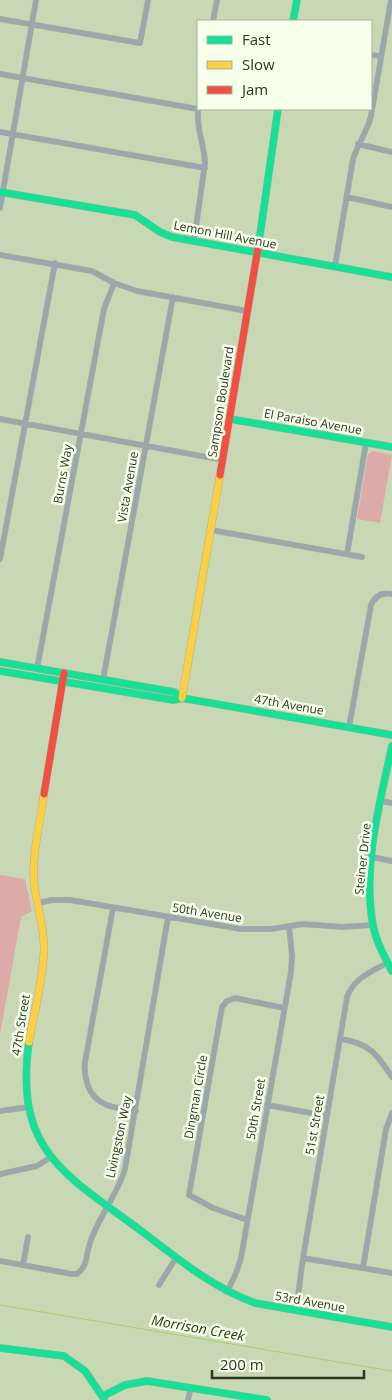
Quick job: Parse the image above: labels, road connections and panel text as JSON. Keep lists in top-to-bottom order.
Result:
{
  "streets": {
    "street": [
      "Lemon Hill Avenue",
      "Sampson Boulevard",
      "El Paraiso Avenue",
      "Burns Way",
      "Vista Avenue",
      "47th Avenue",
      "Steiner Drive",
      "50th Avenue",
      "47th Street",
      "Dingman Circle",
      "50th Street",
      "51st Street",
      "Livingston Way",
      "53rd Avenue"
    ]
  },
  "crossings": [
    ["Lemon Hill Avenue", "Sampson Boulevard"],
    ["Sampson Boulevard", "El Paraiso Avenue"],
    ["Sampson Boulevard", "47th Avenue"],
    ["Burns Way", "47th Avenue"],
    ["Vista Avenue", "47th Avenue"],
    ["47th Avenue", "47th Street"],
    ["Steiner Drive", "50th Avenue"],
    ["Steiner Drive", "51st Street"],
    ["50th Avenue", "47th Street"],
    ["50th Avenue", "50th Street"],
    ["50th Avenue", "Livingston Way"],
    ["47th Street", "50th Street"],
    ["47th Street", "Livingston Way"],
    ["47th Street", "53rd Avenue"],
    ["Dingman Circle", "50th Street"],
    ["50th Street", "53rd Avenue"],
    ["51st Street", "53rd Avenue"]
  ],
  "water": ["Morrison Creek"],
  "legend": ["Fast", "Slow", "Jam"],
  "scale_bar": "200 m"
}
